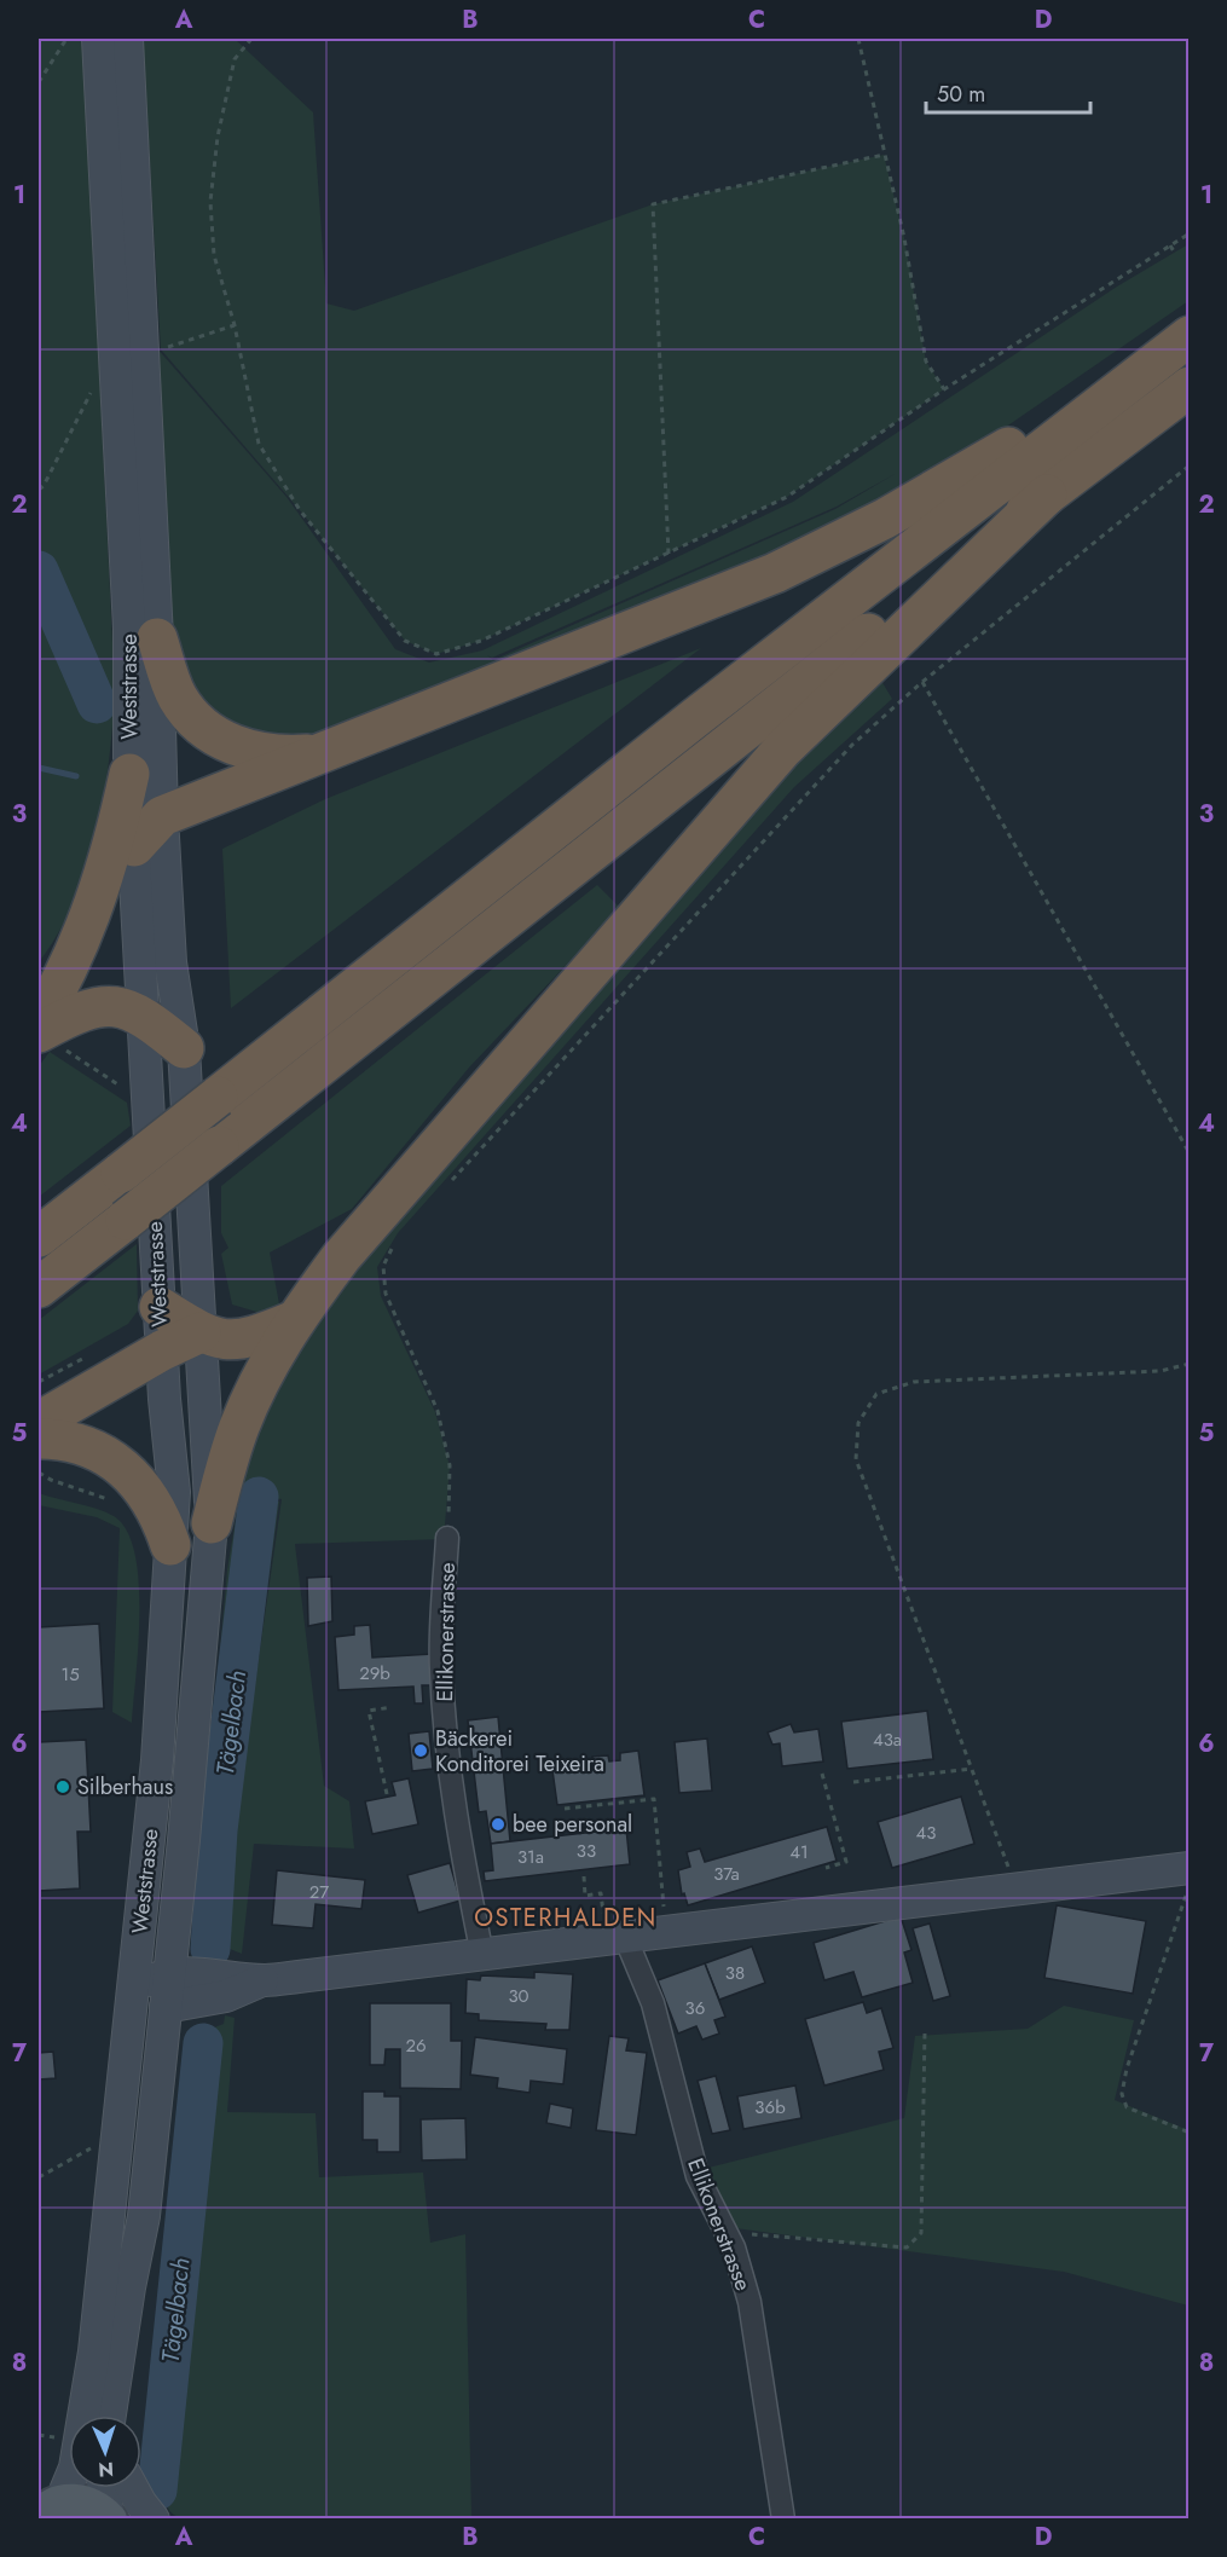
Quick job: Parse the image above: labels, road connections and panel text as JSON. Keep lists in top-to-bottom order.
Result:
{
  "streets": {
    "main road": ["Weststrasse"],
    "street": ["Ellikonerstrasse"]
  },
  "districts": ["OSTERHALDEN"],
  "water": ["Tägelbach"],
  "places": ["Bäckerei Konditorei Teixeira", "Silberhaus", "bee personal"],
  "house_numbers": [
    "29b",
    "15",
    "43a",
    "43",
    "33",
    "41",
    "31a",
    "37a",
    "27",
    "38",
    "30",
    "36",
    "26",
    "36b"
  ],
  "scale_bar": "50 m",
  "north": "bottom",
  "grid": {
    "columns": [
      "A",
      "B",
      "C",
      "D"
    ],
    "rows": [
      "1",
      "2",
      "3",
      "4",
      "5",
      "6",
      "7",
      "8"
    ]
  }
}
